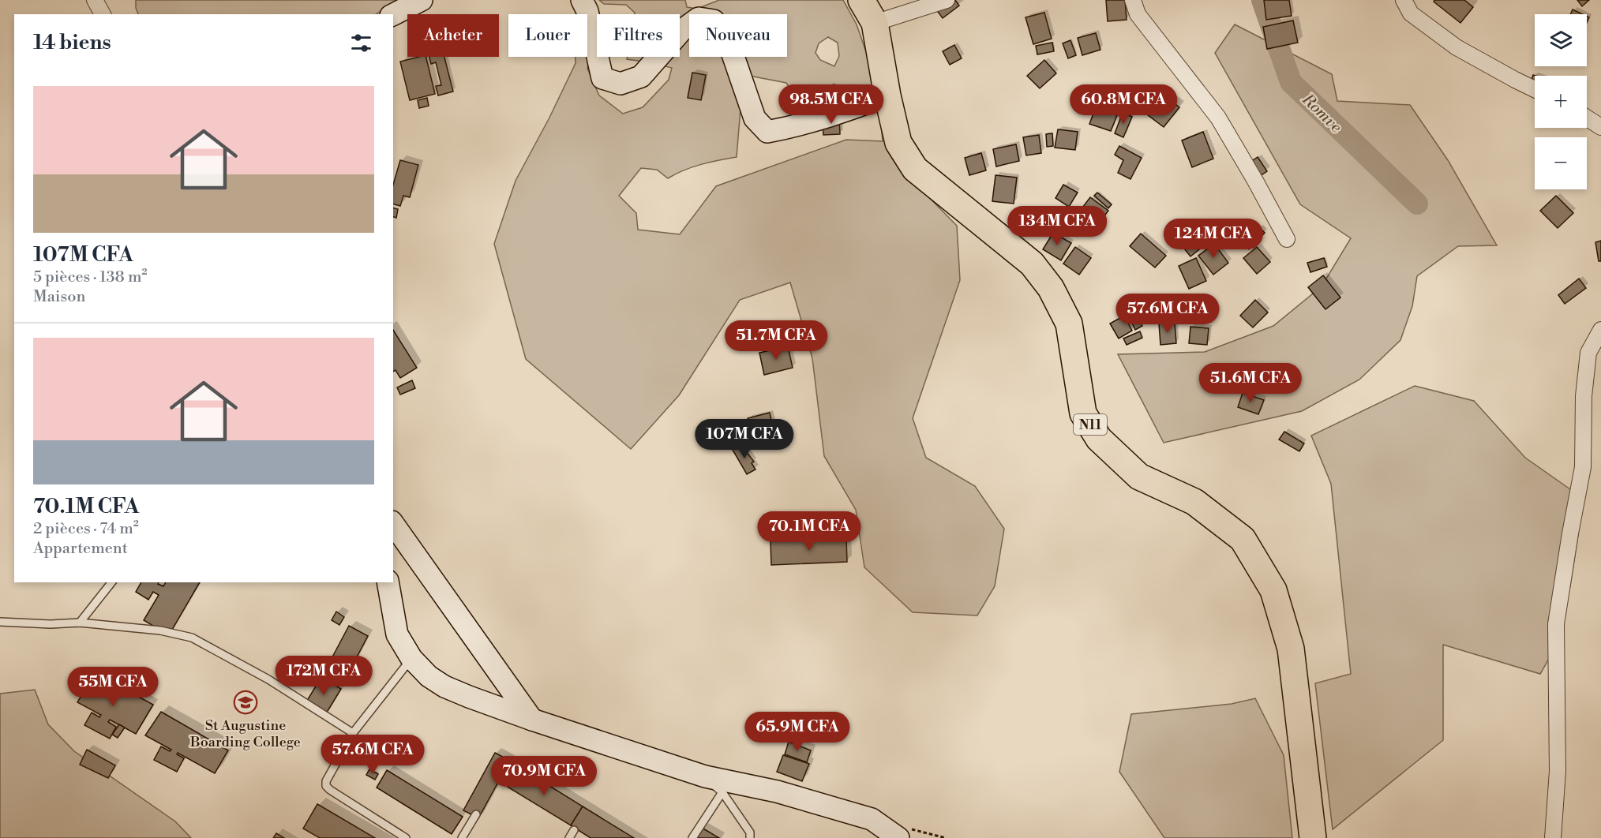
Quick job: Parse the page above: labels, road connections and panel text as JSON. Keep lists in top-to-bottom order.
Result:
{
  "streets": {
    "highway": ["N11"]
  },
  "water": ["Romve"],
  "places": {
    "school or university": ["St Augustine Boarding College"]
  },
  "page": {
    "map_buttons": ["+", "−"],
    "chip": [
      "Acheter",
      "Louer",
      "Filtres",
      "Nouveau"
    ],
    "heading": "14 biens",
    "list": [
      {
        "name": "107M CFA",
        "note": "5 pièces · 138 m² · Maison"
      },
      {
        "name": "70.1M CFA",
        "note": "2 pièces · 74 m² · Appartement"
      }
    ],
    "price": [
      "98.5M CFA",
      "60.8M CFA",
      "134M CFA",
      "124M CFA",
      "57.6M CFA",
      "51.7M CFA",
      "51.6M CFA",
      "107M CFA",
      "70.1M CFA",
      "172M CFA",
      "55M CFA",
      "65.9M CFA",
      "57.6M CFA",
      "70.9M CFA"
    ]
  }
}
